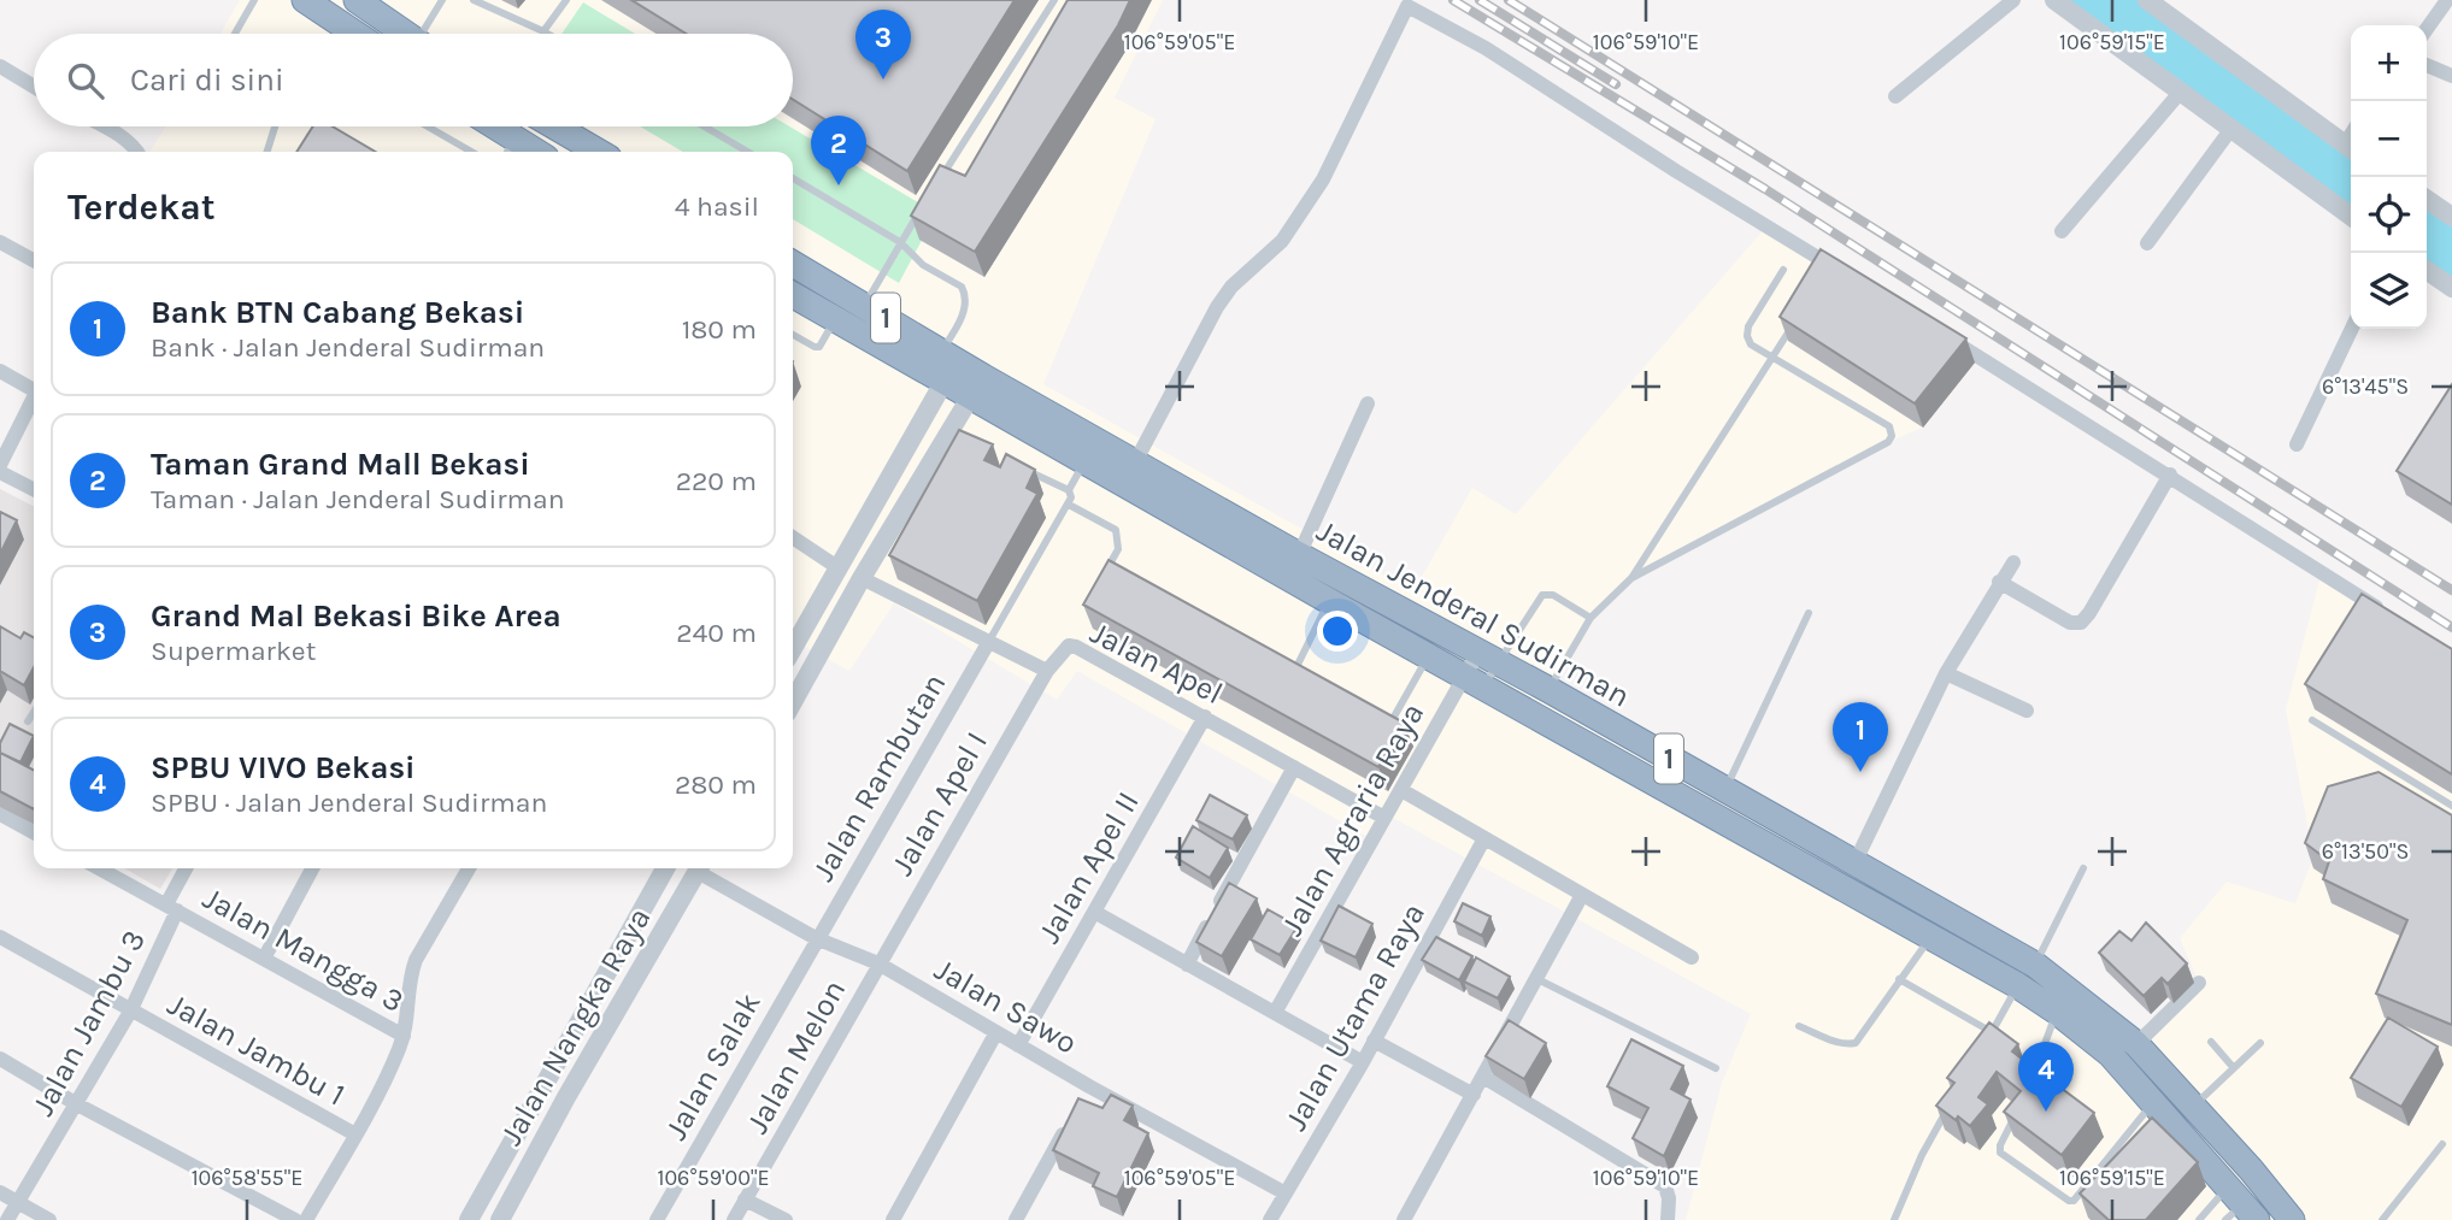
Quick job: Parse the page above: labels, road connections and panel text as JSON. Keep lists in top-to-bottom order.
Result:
{
  "streets": {
    "highway": ["1", "Jalan Jenderal Sudirman"],
    "street": [
      "Jalan Apel",
      "Jalan Rambutan",
      "Jalan Apel I",
      "Jalan Agraria Raya",
      "Jalan Apel II",
      "Jalan Mangga 3",
      "Jalan Sawo",
      "Jalan Utama Raya",
      "Jalan Jambu 3",
      "Jalan Nangka Raya",
      "Jalan Jambu 1",
      "Jalan Melon",
      "Jalan Salak"
    ]
  },
  "crossings": [
    ["Jalan Jenderal Sudirman", "Jalan Agraria Raya"],
    ["Jalan Apel", "Jalan Rambutan"],
    ["Jalan Apel", "Jalan Apel I"],
    ["Jalan Apel", "Jalan Agraria Raya"],
    ["Jalan Apel", "Jalan Apel II"],
    ["Jalan Rambutan", "Jalan Sawo"],
    ["Jalan Rambutan", "Jalan Salak"],
    ["Jalan Apel I", "Jalan Sawo"],
    ["Jalan Apel I", "Jalan Melon"],
    ["Jalan Apel II", "Jalan Sawo"],
    ["Jalan Mangga 3", "Jalan Jambu 3"],
    ["Jalan Sawo", "Jalan Utama Raya"],
    ["Jalan Sawo", "Jalan Melon"],
    ["Jalan Sawo", "Jalan Salak"],
    ["Jalan Jambu 3", "Jalan Jambu 1"]
  ],
  "page": {
    "pins": [
      "3",
      "2",
      "1",
      "4"
    ],
    "map_buttons": ["+", "−"],
    "search": "Cari di sini",
    "heading": ["Terdekat", "4 hasil"],
    "list": [
      {
        "mark": "1",
        "name": "Bank BTN Cabang Bekasi",
        "note": "Bank · Jalan Jenderal Sudirman",
        "value": "180 m"
      },
      {
        "mark": "2",
        "name": "Taman Grand Mall Bekasi",
        "note": "Taman · Jalan Jenderal Sudirman",
        "value": "220 m"
      },
      {
        "mark": "3",
        "name": "Grand Mal Bekasi Bike Area",
        "note": "Supermarket",
        "value": "240 m"
      },
      {
        "mark": "4",
        "name": "SPBU VIVO Bekasi",
        "note": "SPBU · Jalan Jenderal Sudirman",
        "value": "280 m"
      }
    ]
  },
  "coordinates": [
    "106°59'05\"E",
    "106°59'10\"E",
    "106°59'15\"E",
    "6°13'45\"S",
    "6°13'50\"S",
    "106°58'55\"E",
    "106°59'00\"E"
  ]
}
